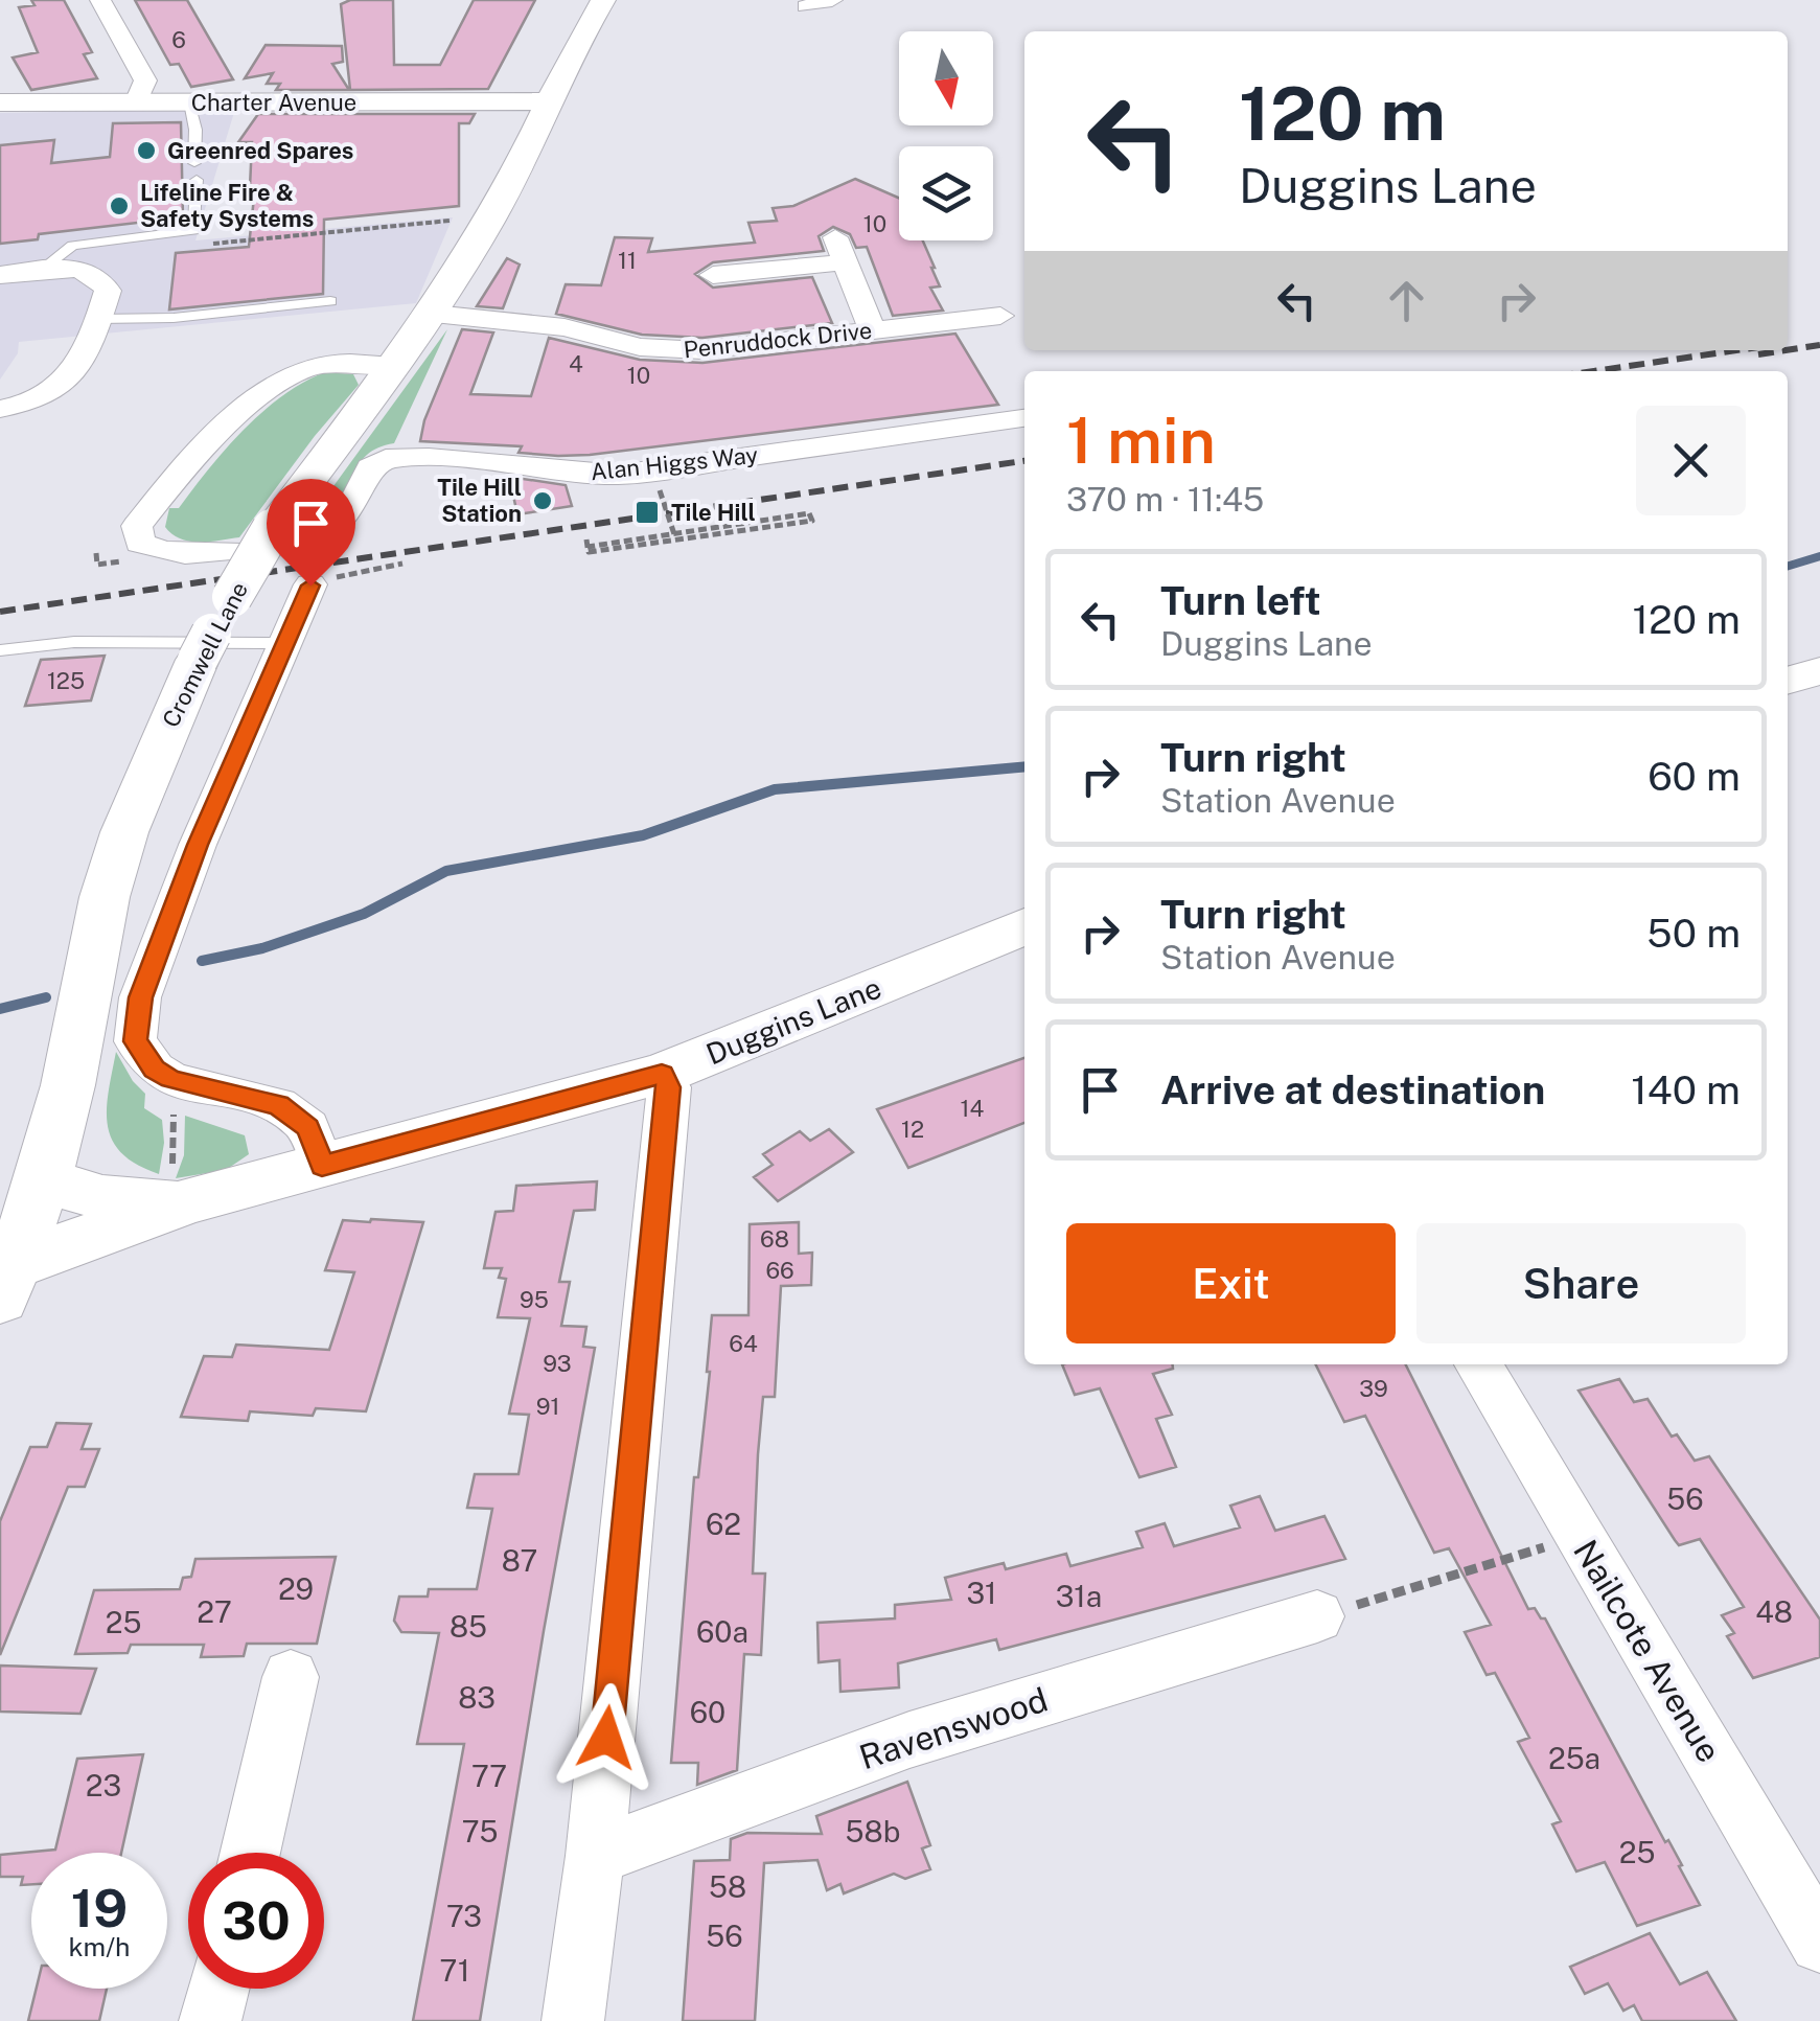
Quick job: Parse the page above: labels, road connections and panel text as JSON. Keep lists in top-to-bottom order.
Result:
{
  "streets": {
    "street": [
      "Charter Avenue",
      "Penruddock Drive",
      "Alan Higgs Way",
      "Cromwell Lane",
      "Duggins Lane",
      "Nailcote Avenue",
      "Ravenswood"
    ]
  },
  "crossings": [
    ["Charter Avenue", "Cromwell Lane"],
    ["Penruddock Drive", "Cromwell Lane"],
    ["Alan Higgs Way", "Cromwell Lane"],
    ["Cromwell Lane", "Duggins Lane"]
  ],
  "places": {
    "other": ["Greenred Spares", "Lifeline Fire & Safety Systems", "Tile Hill Station"],
    "transit": ["Tile Hill"]
  },
  "house_numbers": [
    "6",
    "10",
    "11",
    "4",
    "10",
    "125",
    "14",
    "12",
    "68",
    "66",
    "95",
    "64",
    "93",
    "39",
    "91",
    "56",
    "62",
    "87",
    "29",
    "31",
    "31a",
    "27",
    "48",
    "25",
    "85",
    "60a",
    "83",
    "60",
    "25a",
    "77",
    "23",
    "75",
    "58b",
    "25",
    "58",
    "73",
    "56",
    "71"
  ],
  "north": "bottom",
  "page": {
    "turn": ["120 m", "Duggins Lane"],
    "heading": ["1 min", "370 m · 11:45"],
    "list": [
      {
        "name": "Turn left",
        "note": "Duggins Lane",
        "value": "120 m"
      },
      {
        "name": "Turn right",
        "note": "Station Avenue",
        "value": "60 m"
      },
      {
        "name": "Turn right",
        "note": "Station Avenue",
        "value": "50 m"
      },
      {
        "name": "Arrive at destination",
        "value": "140 m"
      }
    ],
    "buttons": ["Exit", "Share"],
    "speed": "19 km/h",
    "limit": "30"
  }
}
